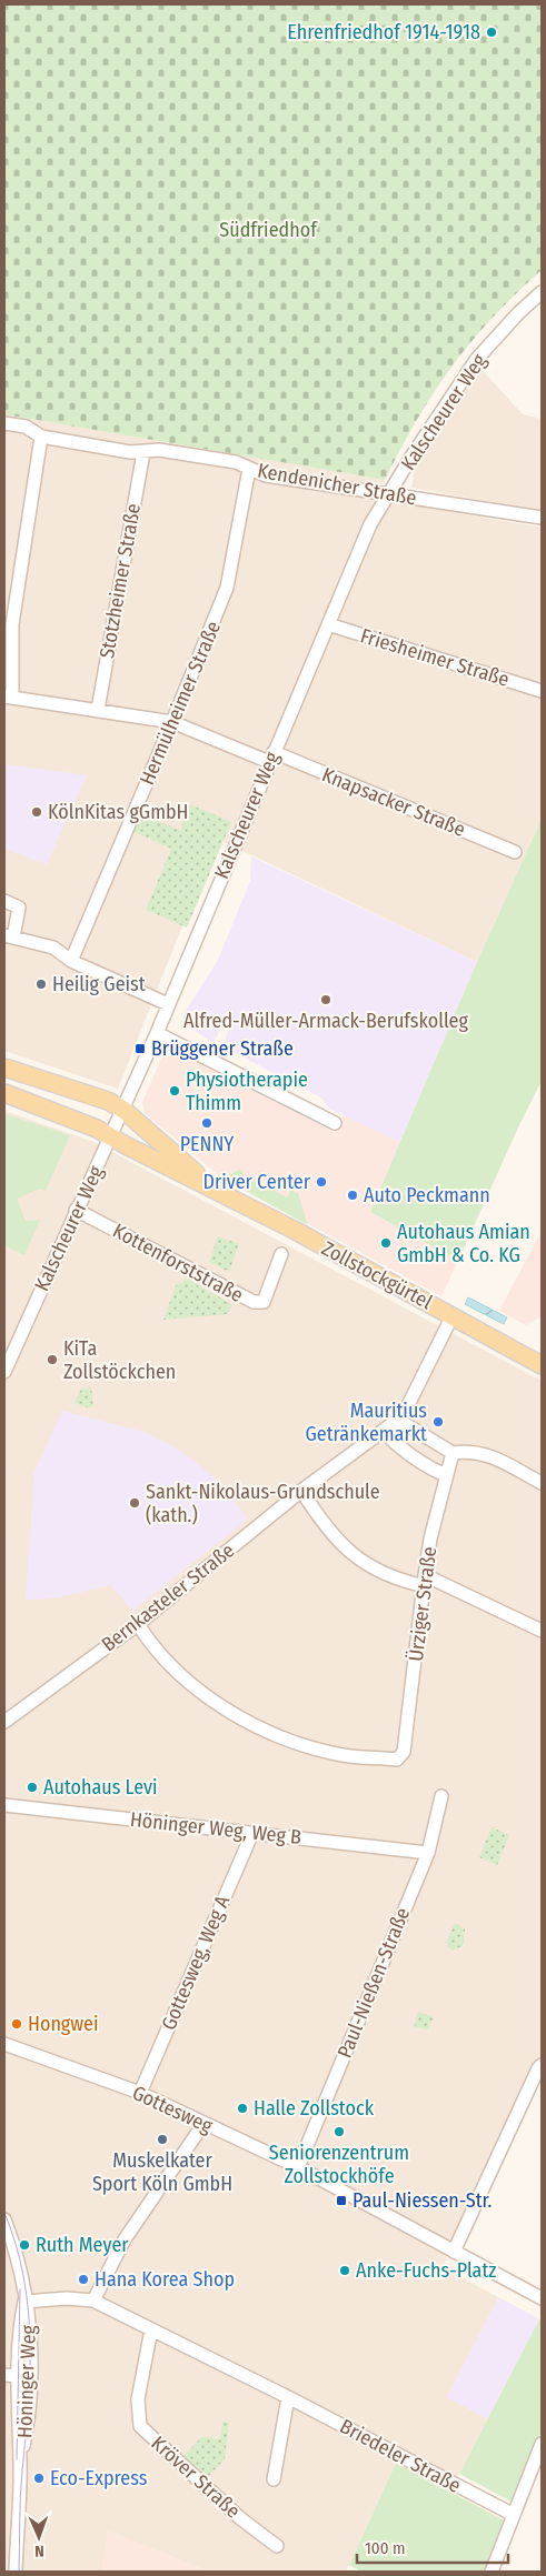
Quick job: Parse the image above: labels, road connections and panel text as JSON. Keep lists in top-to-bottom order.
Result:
{
  "streets": {
    "main road": ["Zollstockgürtel"],
    "street": [
      "Kalscheurer Weg",
      "Kendenicher Straße",
      "Stotzheimer Straße",
      "Friesheimer Straße",
      "Hermülheimer Straße",
      "Knapsacker Straße",
      "Kottenforststraße",
      "Bernkasteler Straße",
      "Ürziger Straße",
      "Höninger Weg, Weg B",
      "Gottesweg, Weg A",
      "Paul-Nießen-Straße",
      "Gottesweg",
      "Höninger Weg",
      "Briedeler Straße",
      "Kröver Straße"
    ]
  },
  "crossings": [
    ["Kalscheurer Weg", "Kendenicher Straße"],
    ["Kalscheurer Weg", "Friesheimer Straße"],
    ["Kalscheurer Weg", "Knapsacker Straße"],
    ["Kalscheurer Weg", "Kottenforststraße"],
    ["Kalscheurer Weg", "Zollstockgürtel"],
    ["Kendenicher Straße", "Stotzheimer Straße"],
    ["Kendenicher Straße", "Hermülheimer Straße"],
    ["Stotzheimer Straße", "Knapsacker Straße"],
    ["Hermülheimer Straße", "Knapsacker Straße"],
    ["Zollstockgürtel", "Bernkasteler Straße"],
    ["Bernkasteler Straße", "Ürziger Straße"],
    ["Höninger Weg, Weg B", "Gottesweg, Weg A"],
    ["Höninger Weg, Weg B", "Paul-Nießen-Straße"],
    ["Gottesweg, Weg A", "Gottesweg"],
    ["Paul-Nießen-Straße", "Gottesweg"],
    ["Höninger Weg", "Briedeler Straße"],
    ["Briedeler Straße", "Kröver Straße"]
  ],
  "parks": ["Südfriedhof"],
  "places": {
    "other": [
      "Ehrenfriedhof 1914-1918",
      "KölnKitas gGmbH",
      "Heilig Geist",
      "Alfred-Müller-Armack-Berufskolleg",
      "Physiotherapie Thimm",
      "PENNY",
      "Driver Center",
      "Auto Peckmann",
      "Autohaus Amian GmbH & Co. KG",
      "KiTa Zollstöckchen",
      "Mauritius Getränkemarkt",
      "Sankt-Nikolaus-Grundschule (kath.)",
      "Autohaus Levi",
      "Hongwei",
      "Halle Zollstock",
      "Seniorenzentrum Zollstockhöfe",
      "Muskelkater Sport Köln GmbH",
      "Ruth Meyer",
      "Anke-Fuchs-Platz",
      "Hana Korea Shop",
      "Eco-Express"
    ],
    "transit": ["Brüggener Straße", "Paul-Niessen-Str."]
  },
  "scale_bar": "100 m",
  "north": "bottom"
}
